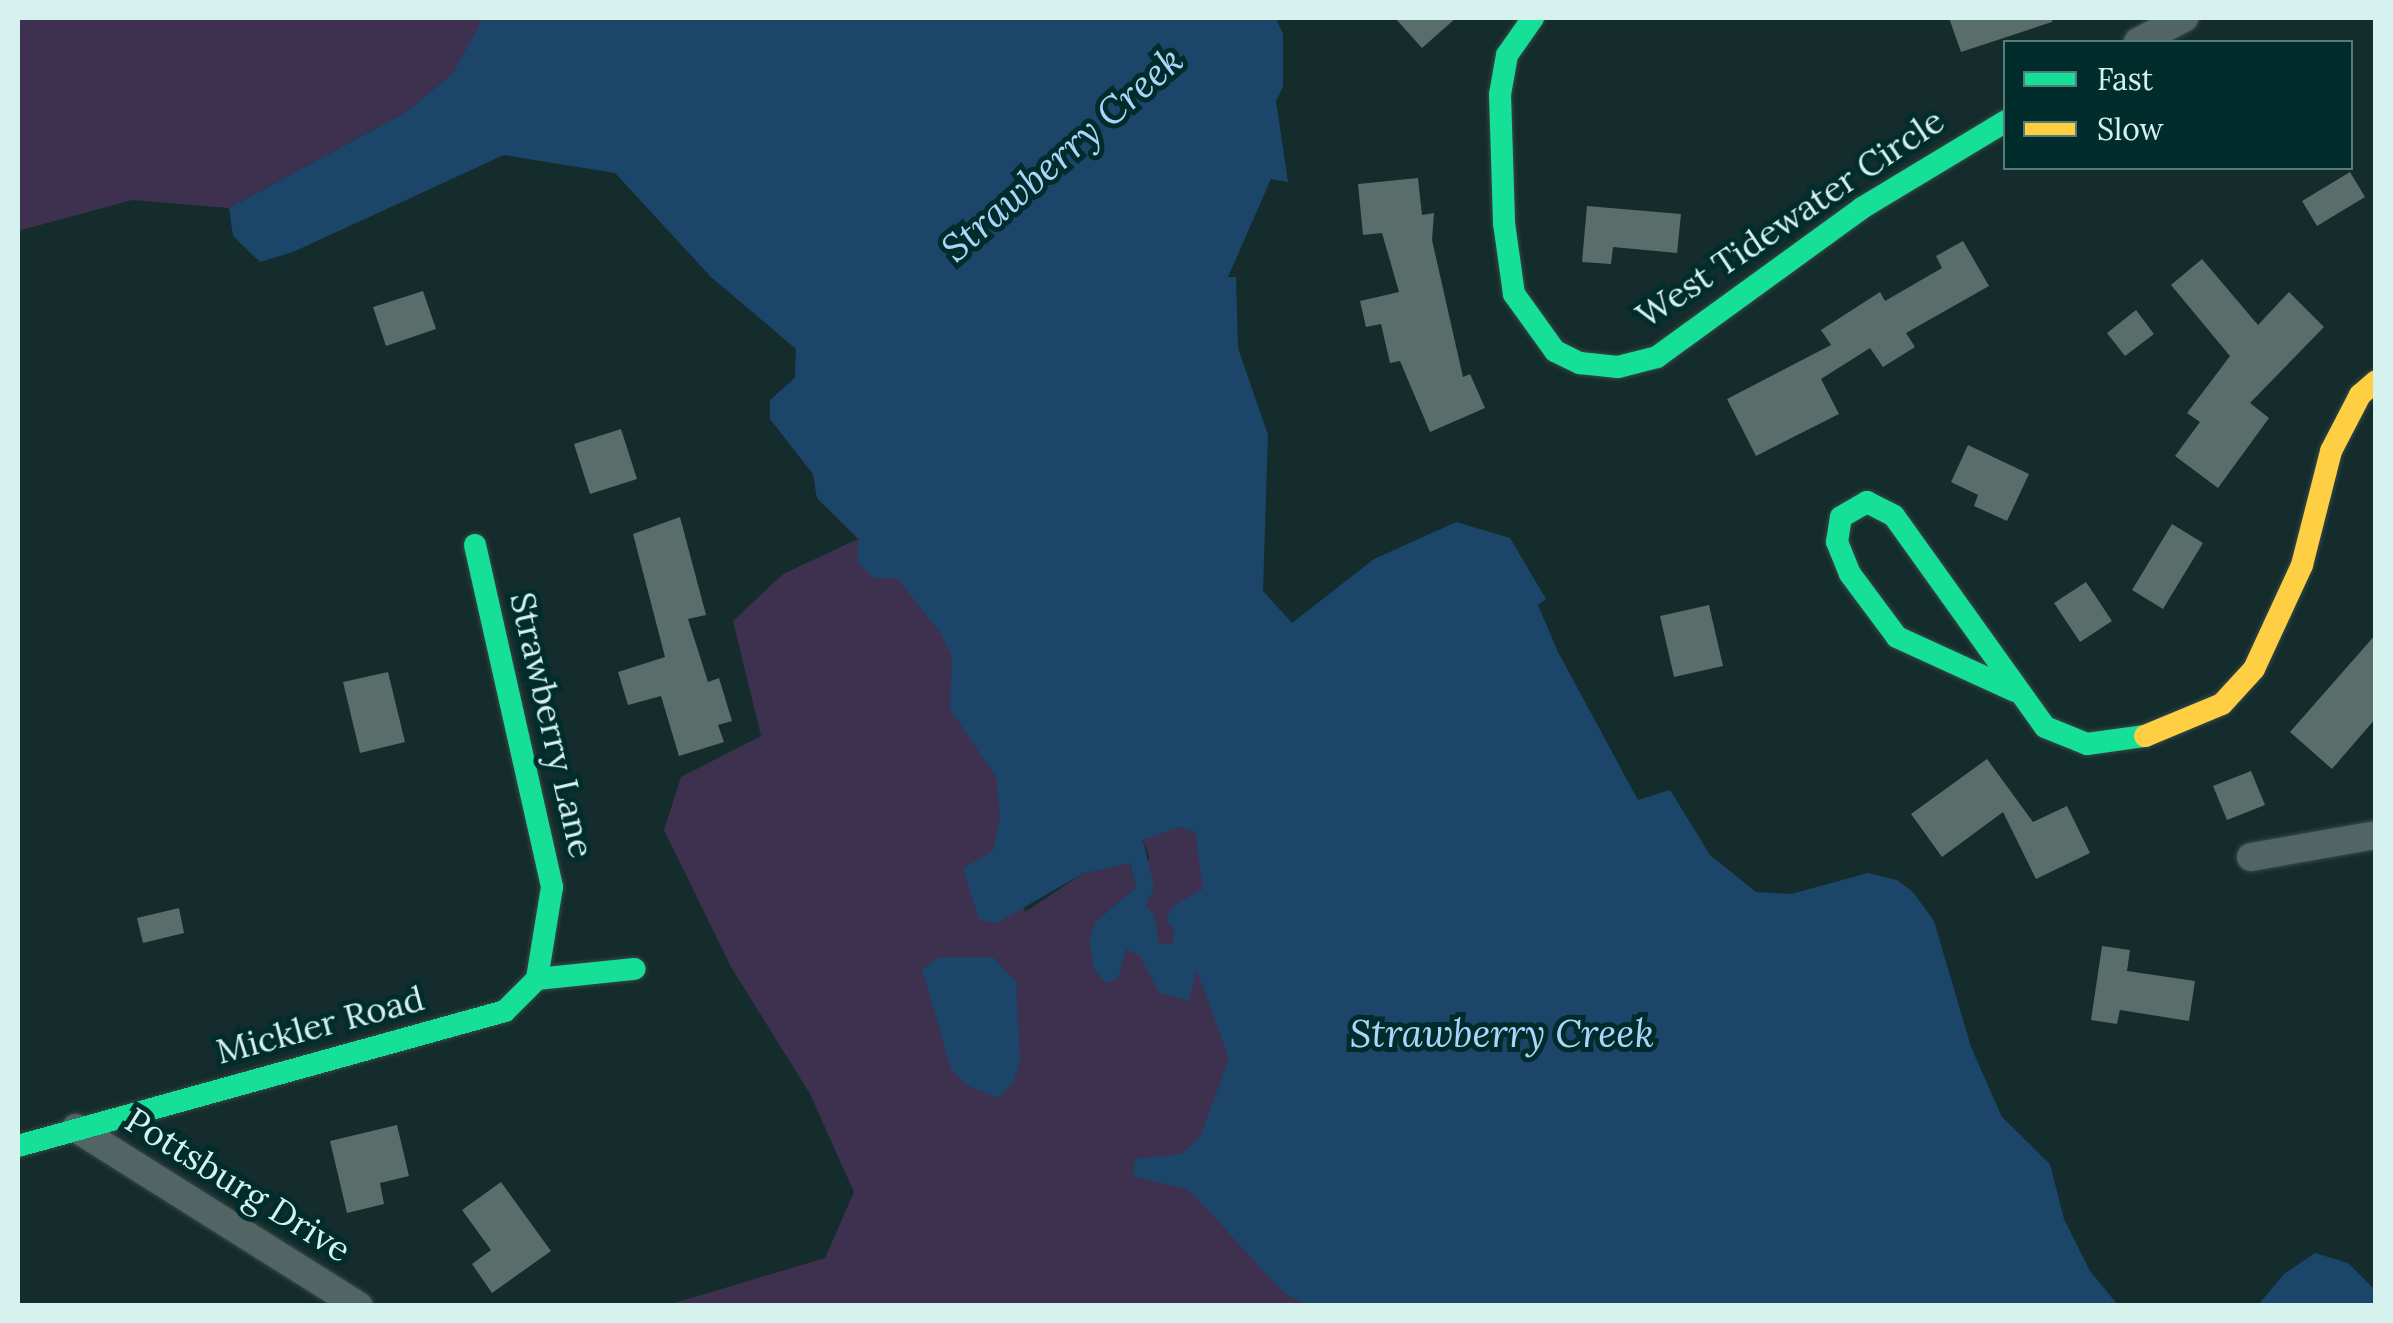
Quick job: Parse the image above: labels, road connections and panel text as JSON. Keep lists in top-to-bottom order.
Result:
{
  "streets": {
    "street": [
      "West Tidewater Circle",
      "Strawberry Lane",
      "Mickler Road",
      "Pottsburg Drive"
    ]
  },
  "crossings": [
    ["Strawberry Lane", "Mickler Road"],
    ["Mickler Road", "Pottsburg Drive"]
  ],
  "water": ["Strawberry Creek"],
  "legend": ["Fast", "Slow"]
}
